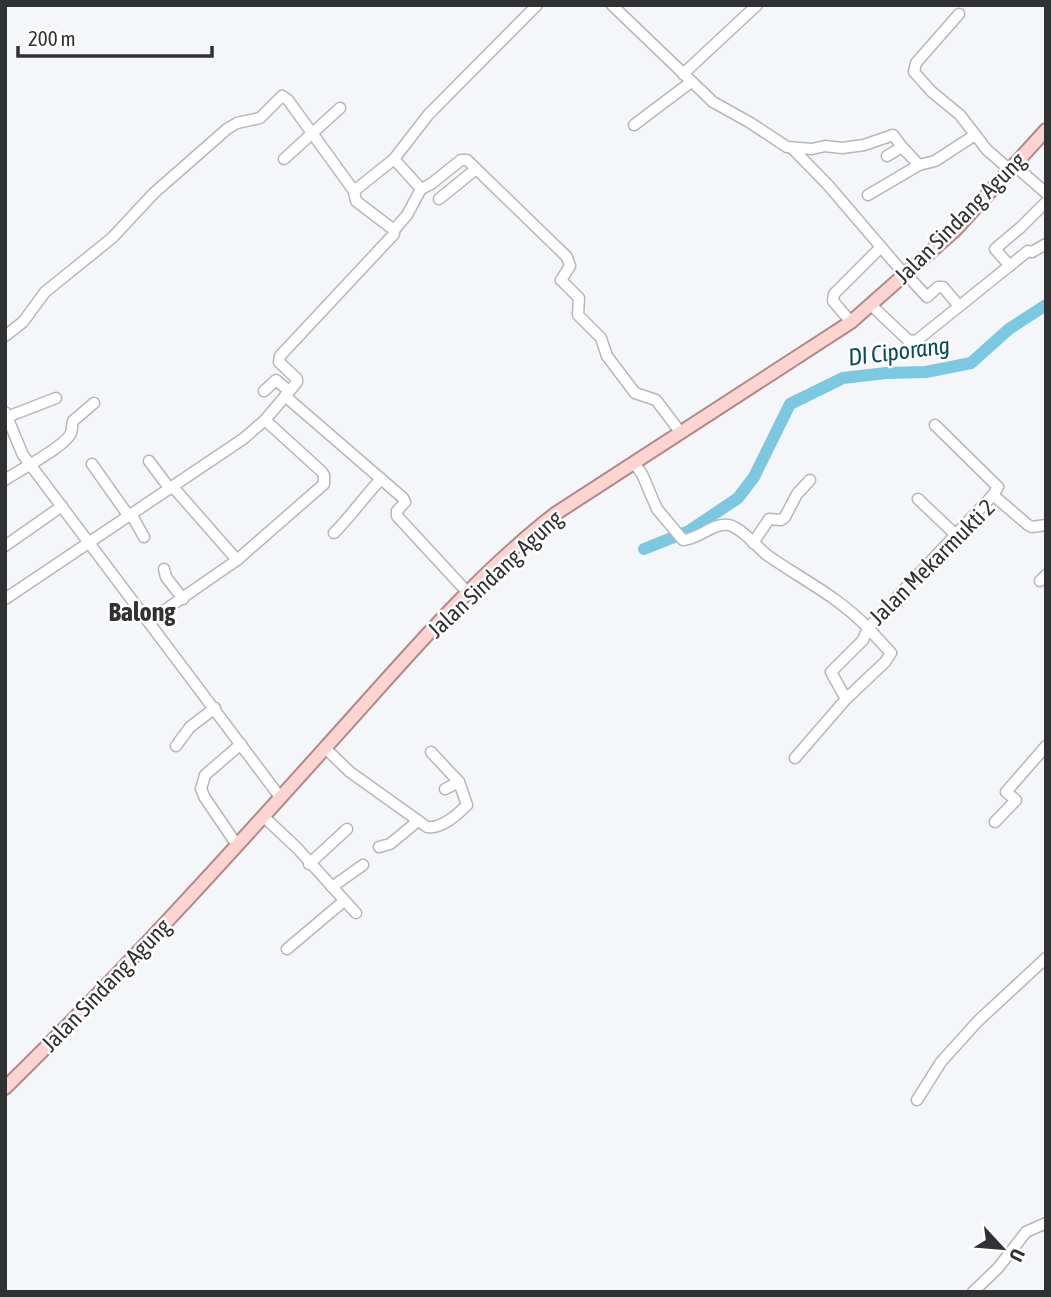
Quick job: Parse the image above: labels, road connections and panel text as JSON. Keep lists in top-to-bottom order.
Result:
{
  "streets": {
    "main road": ["Jalan Sindang Agung"],
    "street": ["Jalan Mekarmukti 2"]
  },
  "crossings": [
    ["Jalan Sindang Agung", "Jalan Mekarmukti 2"]
  ],
  "districts": ["Balong"],
  "water": ["DI Ciporang"],
  "scale_bar": "200 m",
  "north": "bottom right"
}
